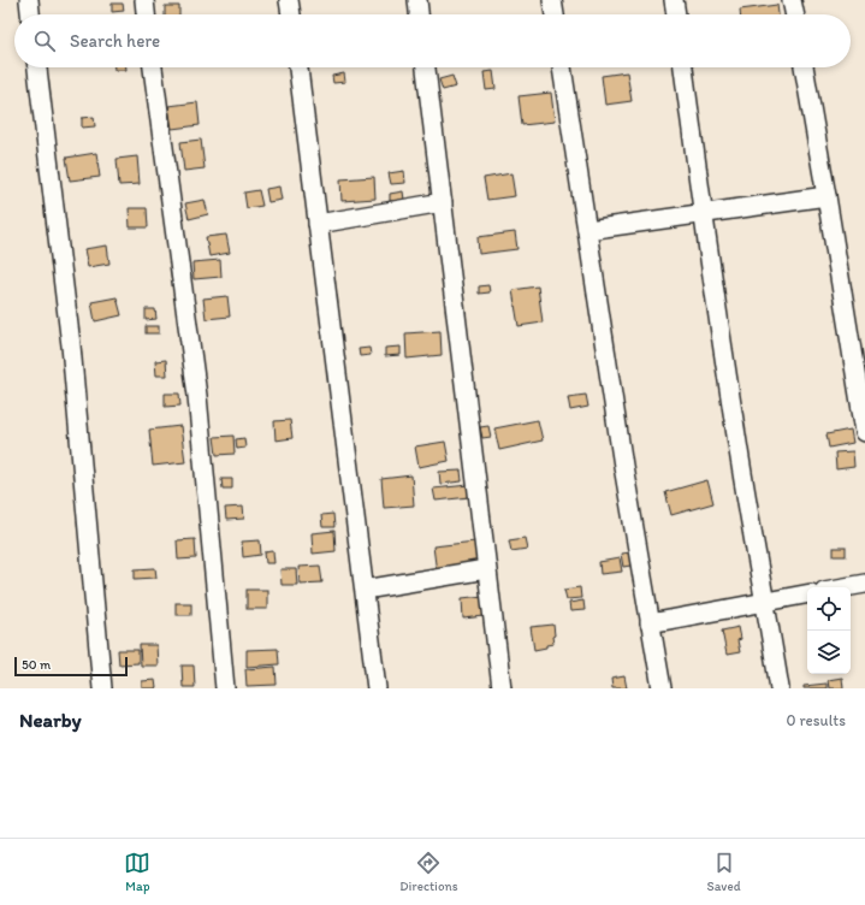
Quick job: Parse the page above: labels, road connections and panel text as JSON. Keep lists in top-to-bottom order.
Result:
{
  "scale_bar": "50 m",
  "page": {
    "search": "Search here",
    "scale": "50 m",
    "heading": ["Nearby", "0 results"],
    "nav": ["Map", "Directions", "Saved"]
  }
}
